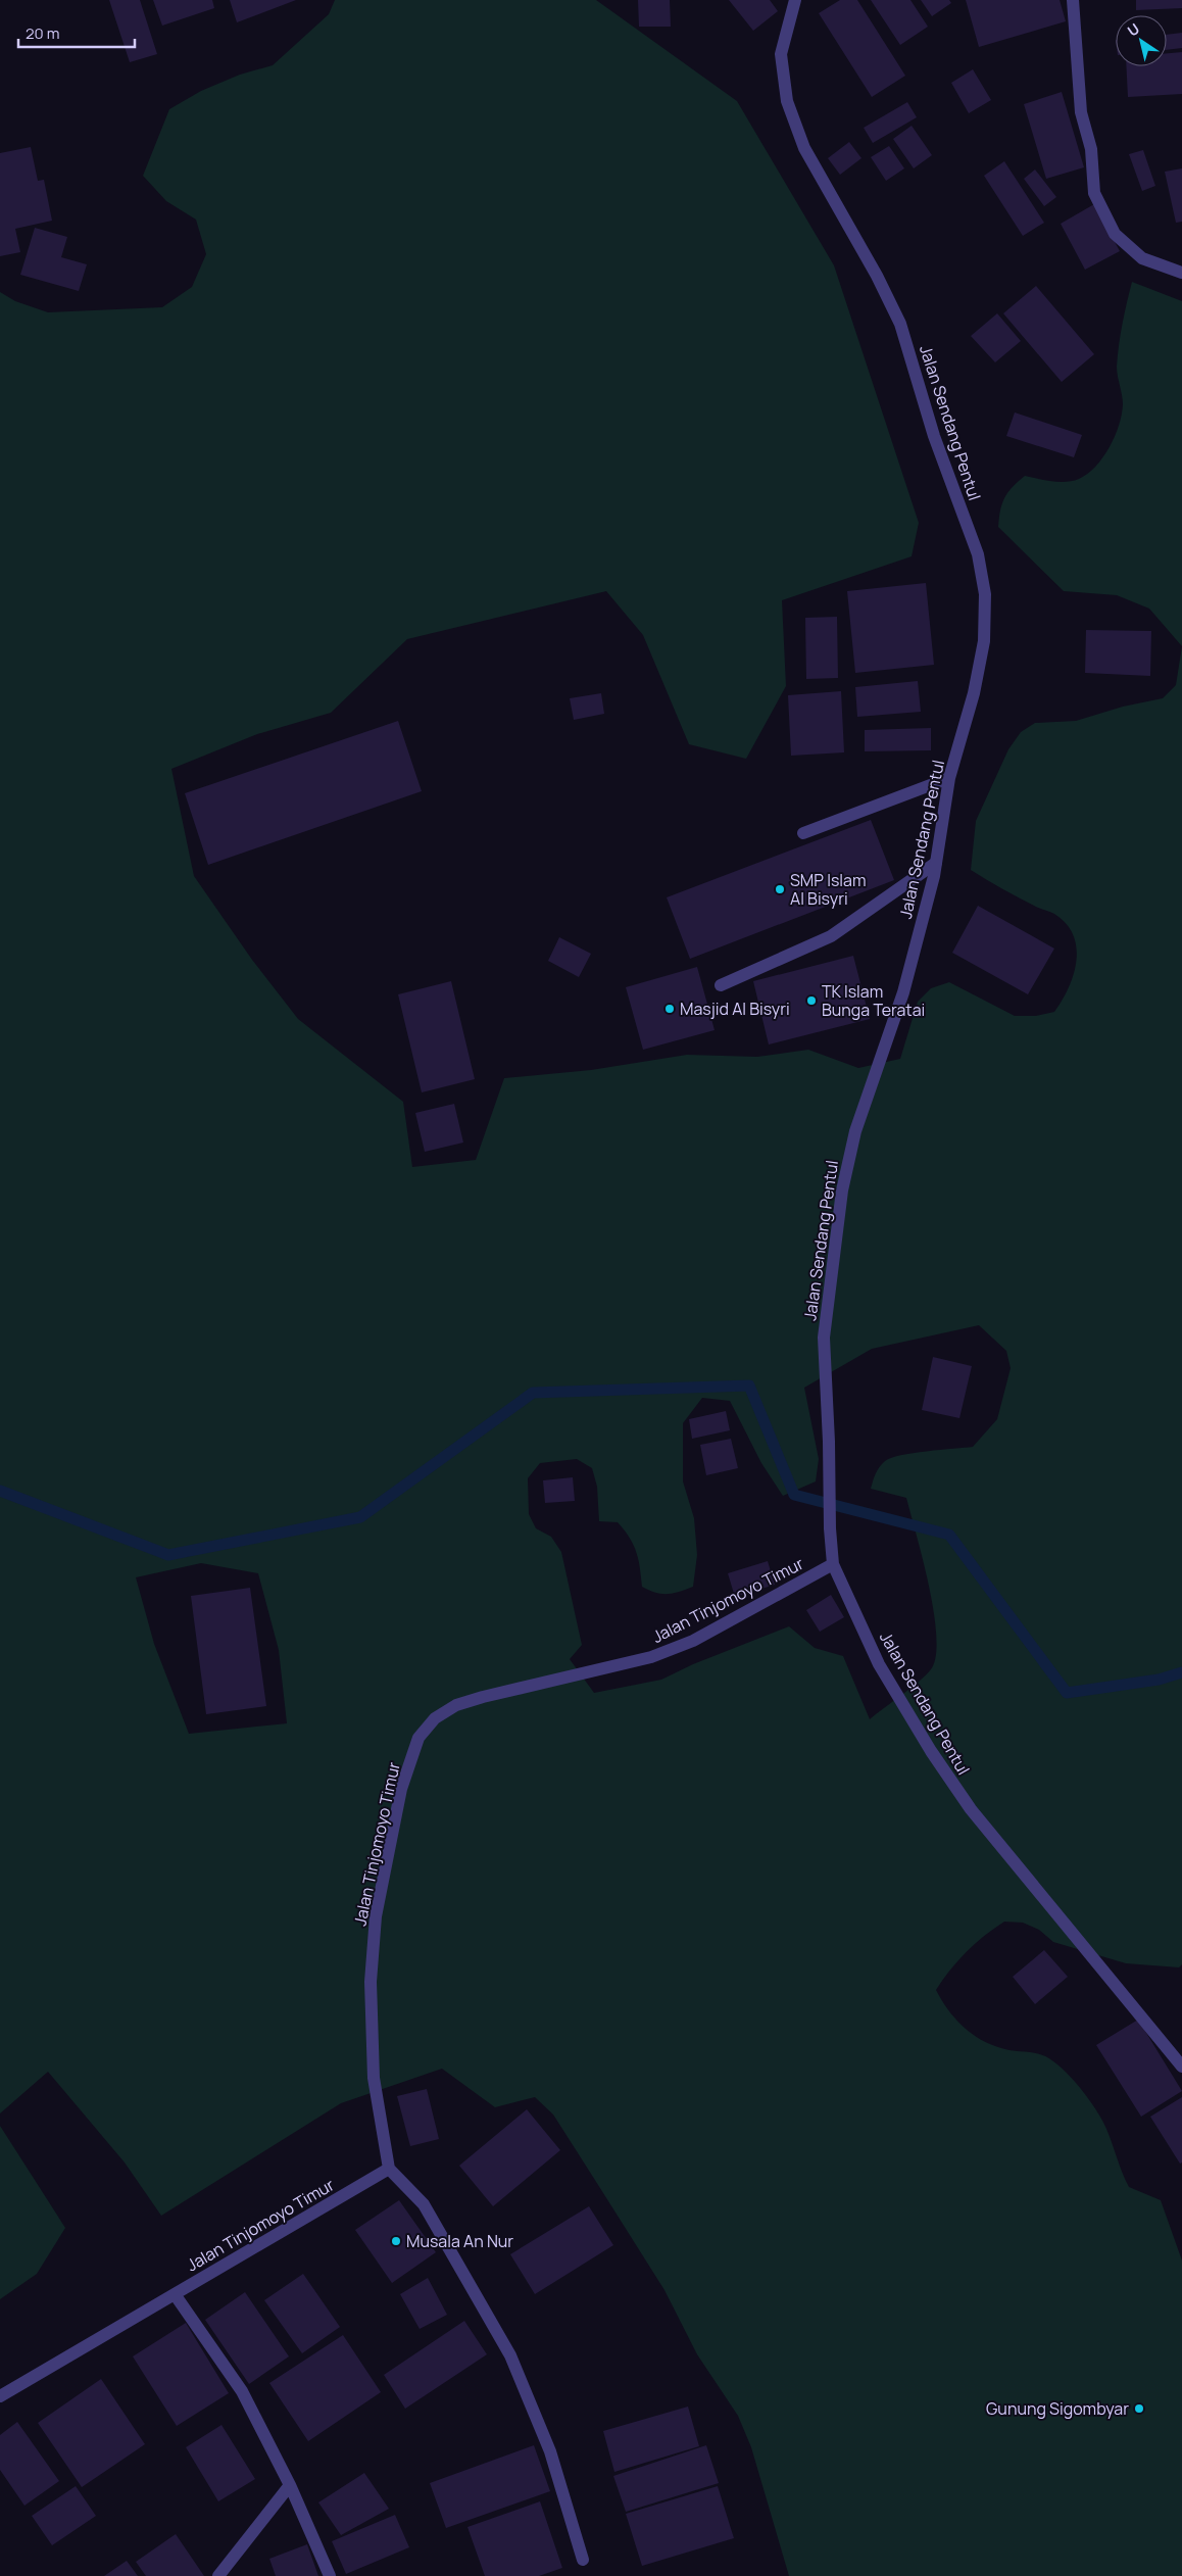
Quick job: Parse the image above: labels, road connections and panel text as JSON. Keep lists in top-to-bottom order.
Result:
{
  "streets": {
    "street": ["Jalan Sendang Pentul", "Jalan Tinjomoyo Timur"]
  },
  "crossings": [
    ["Jalan Sendang Pentul", "Jalan Tinjomoyo Timur"]
  ],
  "places": [
    "SMP Islam Al Bisyri",
    "TK Islam Bunga Teratai",
    "Masjid Al Bisyri",
    "Musala An Nur",
    "Gunung Sigombyar"
  ],
  "scale_bar": "20 m",
  "north": "top left"
}
